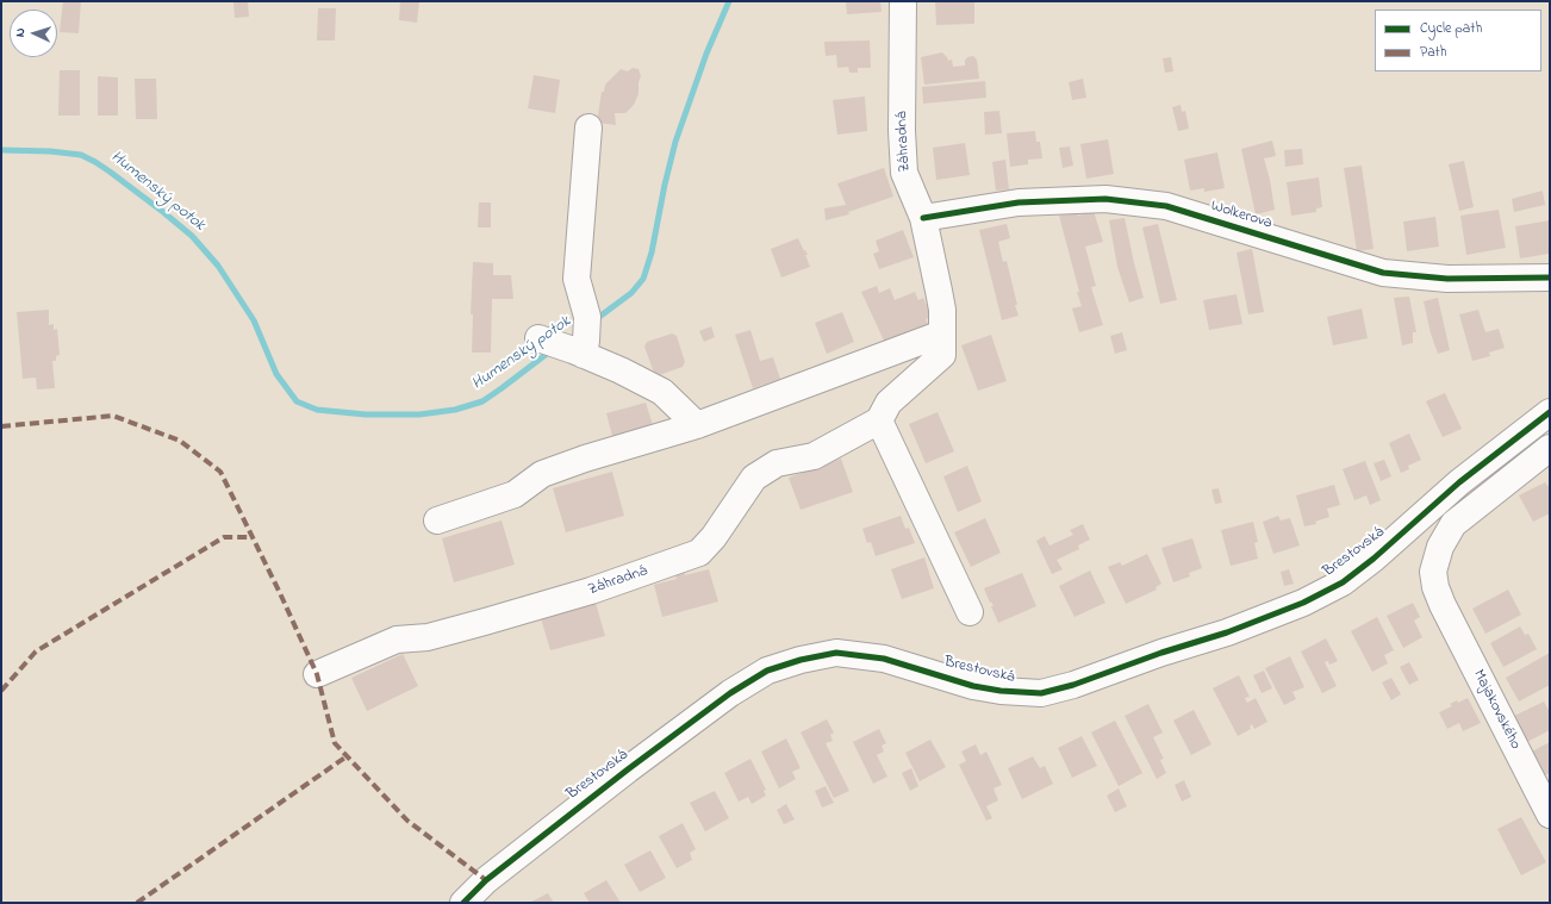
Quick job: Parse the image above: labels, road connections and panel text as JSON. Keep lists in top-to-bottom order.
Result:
{
  "streets": {
    "street": [
      "Záhradná",
      "Wolkerova",
      "Brestovská",
      "Majakovského"
    ]
  },
  "crossings": [
    ["Záhradná", "Wolkerova"]
  ],
  "water": ["Humenský potok"],
  "legend": ["Cycle path", "Path"],
  "north": "left"
}
